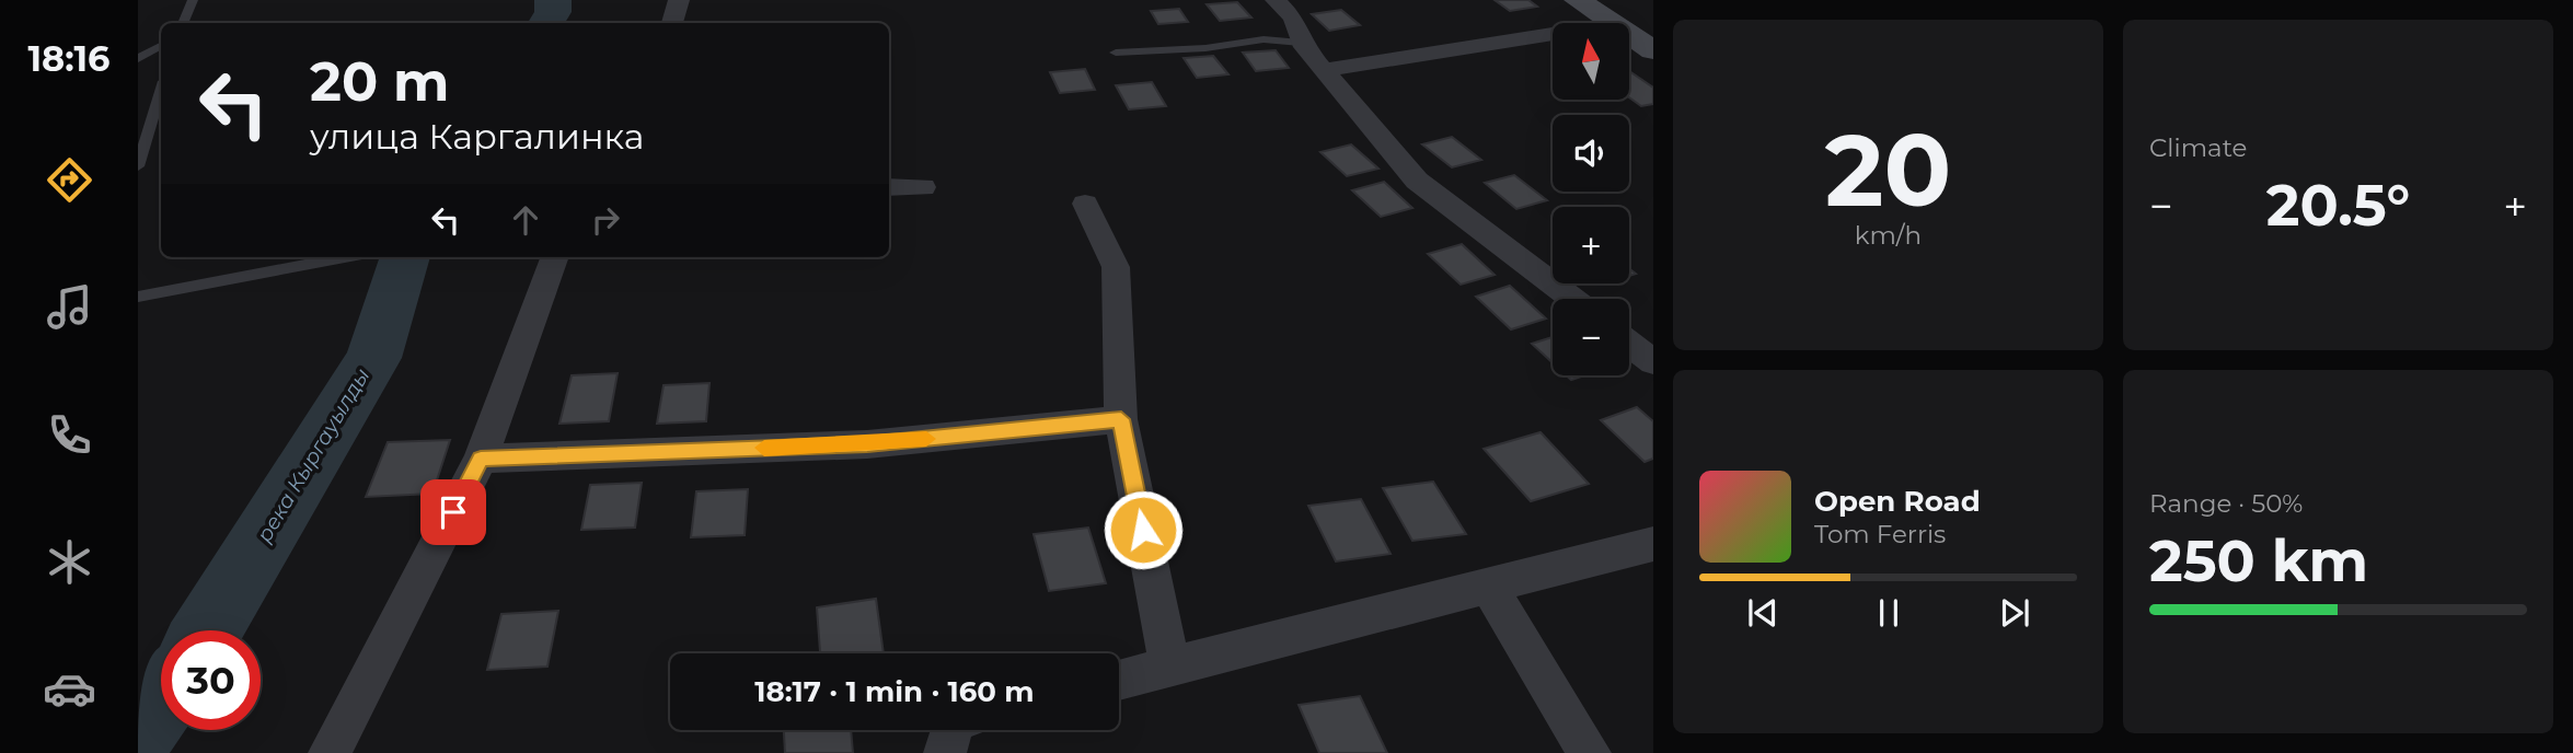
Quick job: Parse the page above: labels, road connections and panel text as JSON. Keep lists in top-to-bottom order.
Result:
{
  "water": ["река Кыргауылды"],
  "north": "top",
  "page": {
    "tabs": "18:16",
    "tile": [
      ["20", "km/h"],
      "Climate",
      ["Range · 50%", "250 km"]
    ],
    "map_buttons": ["+", "−"],
    "turn": ["20 m", "улица Каргалинка"],
    "heat": ["−", "20.5°", "+"],
    "song": ["Open Road", "Tom Ferris"],
    "limit": "30",
    "trip": "18:17 · 1 min · 160 m"
  }
}
